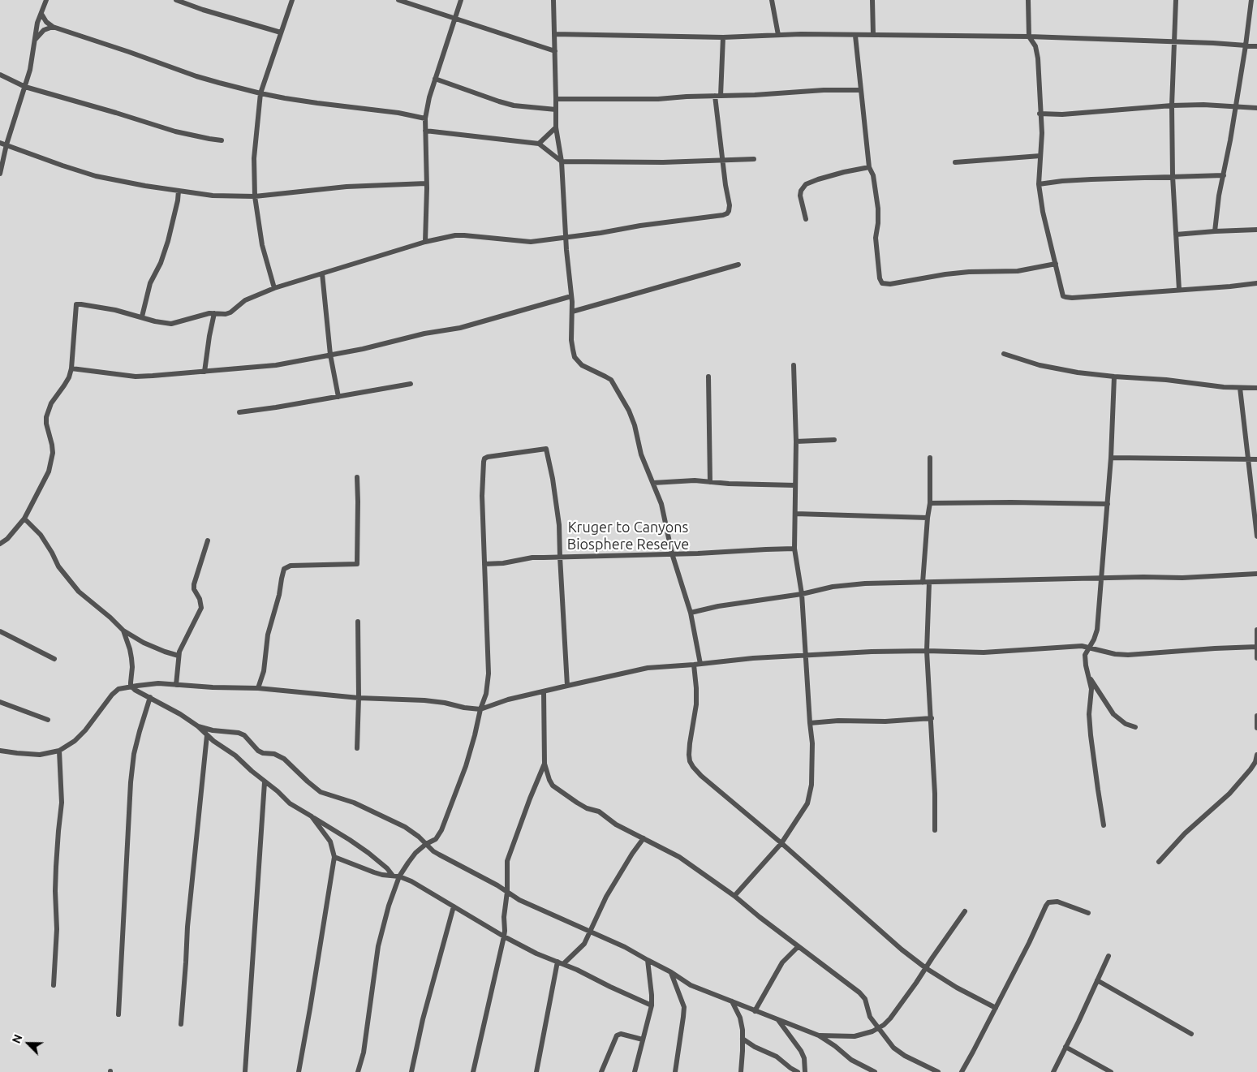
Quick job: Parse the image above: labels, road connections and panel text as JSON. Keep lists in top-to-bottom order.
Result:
{
  "parks": ["Kruger to Canyons Biosphere Reserve"],
  "north": "top left"
}
